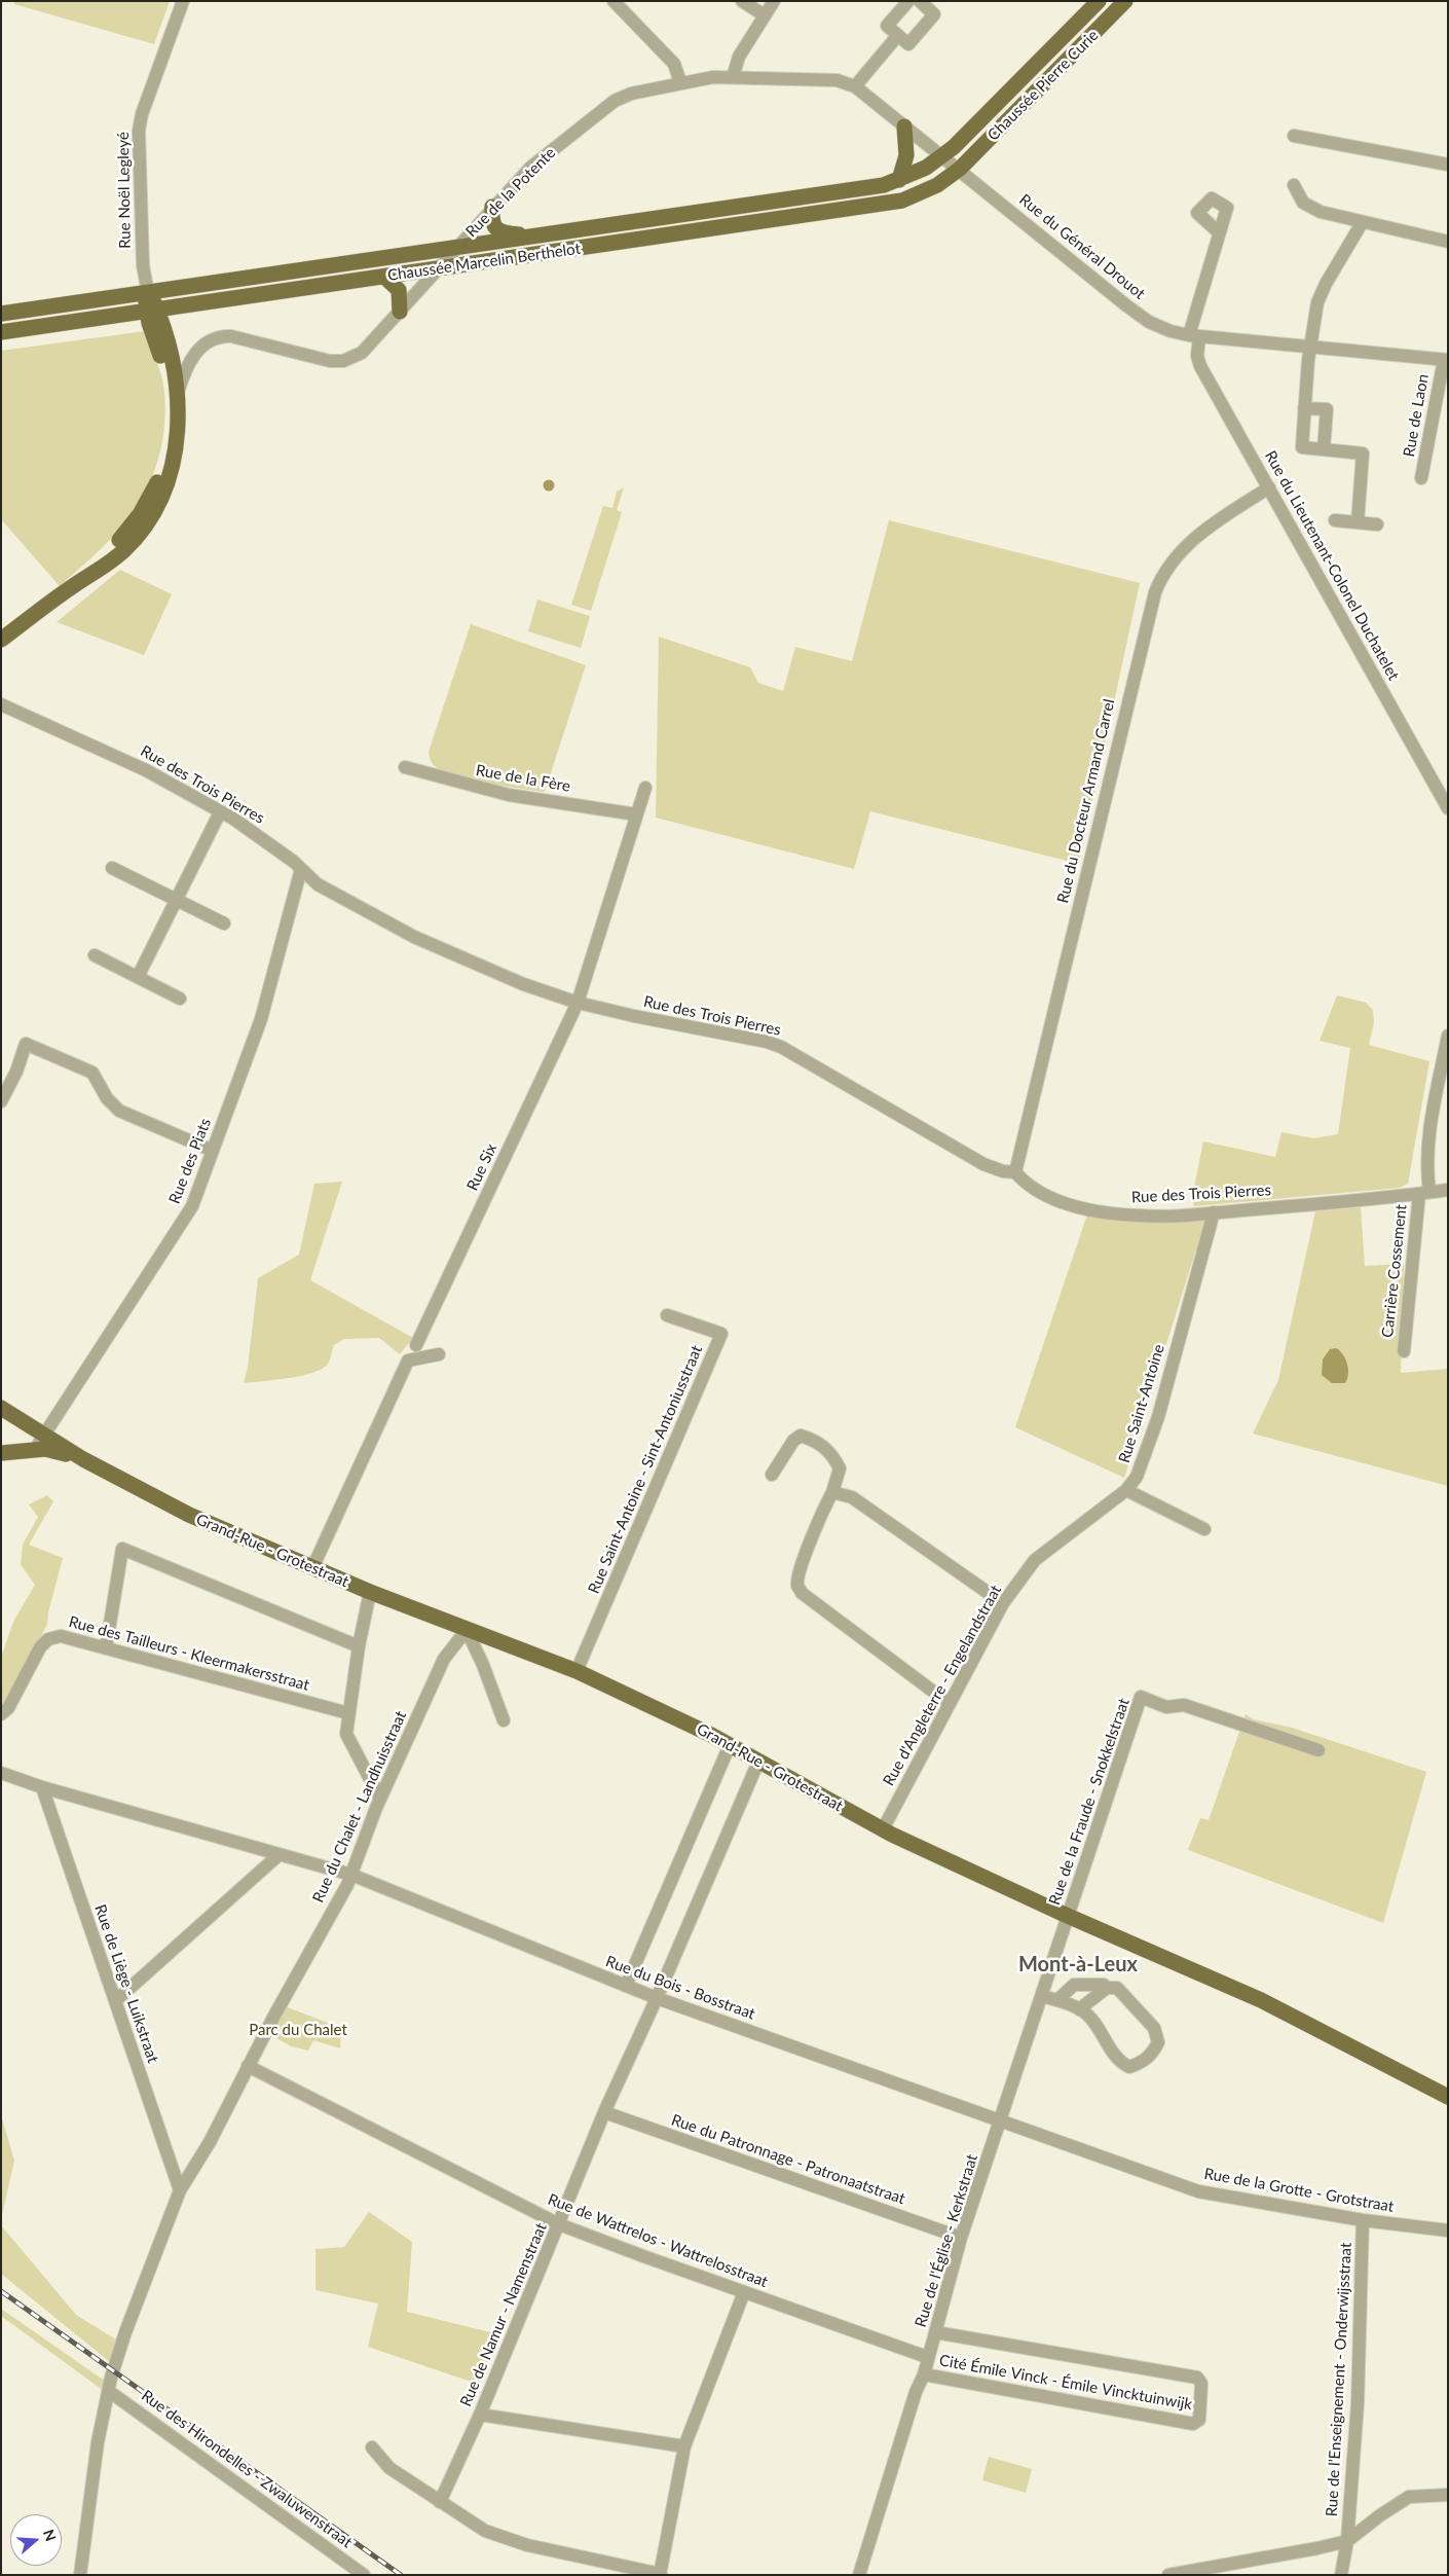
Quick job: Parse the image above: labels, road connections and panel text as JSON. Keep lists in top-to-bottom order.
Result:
{
  "streets": {
    "main road": [
      "Chaussée Pierre Curie",
      "Rue de la Potente",
      "Chaussée Marcelin Berthelot",
      "Grand-Rue - Grotestraat"
    ],
    "street": [
      "Rue Noël Legleyé",
      "Rue du Général Drouot",
      "Rue de Laon",
      "Rue du Lieutenant-Colonel Duchatelet",
      "Rue de la Fère",
      "Rue des Trois Pierres",
      "Rue du Docteur Armand Carrel",
      "Rue des Piats",
      "Rue Six",
      "Carrière Cossement",
      "Rue Saint-Antoine",
      "Rue Saint-Antoine - Sint-Antoniusstraat",
      "Rue des Tailleurs - Kleermakersstraat",
      "Rue d'Angleterre - Engelandstraat",
      "Rue de la Fraude - Snokkelstraat",
      "Rue du Chalet - Landhuisstraat",
      "Rue de Liège - Luikstraat",
      "Rue du Bois - Bosstraat",
      "Rue du Patronnage - Patronaatstraat",
      "Rue de la Grotte - Grotstraat",
      "Rue de Wattrelos - Wattrelosstraat",
      "Rue de l'Église - Kerkstraat",
      "Rue de Namur - Namenstraat",
      "Rue de l'Enseignement - Onderwijsstraat",
      "Cité Émile Vinck - Émile Vincktuinwijk",
      "Rue des Hirondelles - Zwaluwenstraat"
    ]
  },
  "crossings": [
    ["Chaussée Pierre Curie", "Rue du Général Drouot"],
    ["Chaussée Pierre Curie", "Chaussée Marcelin Berthelot"],
    ["Rue Noël Legleyé", "Rue de la Potente"],
    ["Rue Noël Legleyé", "Chaussée Marcelin Berthelot"],
    ["Rue de la Potente", "Rue du Général Drouot"],
    ["Rue de la Potente", "Chaussée Marcelin Berthelot"],
    ["Rue du Général Drouot", "Chaussée Marcelin Berthelot"],
    ["Rue du Général Drouot", "Rue de Laon"],
    ["Rue du Général Drouot", "Rue du Lieutenant-Colonel Duchatelet"],
    ["Rue du Lieutenant-Colonel Duchatelet", "Rue du Docteur Armand Carrel"],
    ["Rue des Trois Pierres", "Rue du Docteur Armand Carrel"],
    ["Rue des Trois Pierres", "Rue des Piats"],
    ["Rue des Trois Pierres", "Rue Six"],
    ["Rue des Trois Pierres", "Carrière Cossement"],
    ["Rue des Trois Pierres", "Rue Saint-Antoine"],
    ["Rue Saint-Antoine", "Rue d'Angleterre - Engelandstraat"],
    ["Rue Saint-Antoine - Sint-Antoniusstraat", "Grand-Rue - Grotestraat"],
    ["Grand-Rue - Grotestraat", "Rue d'Angleterre - Engelandstraat"],
    ["Grand-Rue - Grotestraat", "Rue de la Fraude - Snokkelstraat"],
    ["Grand-Rue - Grotestraat", "Rue du Chalet - Landhuisstraat"],
    ["Grand-Rue - Grotestraat", "Rue de l'Église - Kerkstraat"],
    ["Grand-Rue - Grotestraat", "Rue de Namur - Namenstraat"],
    ["Rue de la Fraude - Snokkelstraat", "Rue de l'Église - Kerkstraat"],
    ["Rue du Chalet - Landhuisstraat", "Rue de Liège - Luikstraat"],
    ["Rue du Chalet - Landhuisstraat", "Rue du Bois - Bosstraat"],
    ["Rue du Chalet - Landhuisstraat", "Rue de Wattrelos - Wattrelosstraat"],
    ["Rue du Chalet - Landhuisstraat", "Rue des Hirondelles - Zwaluwenstraat"],
    ["Rue de Liège - Luikstraat", "Rue du Bois - Bosstraat"],
    ["Rue du Bois - Bosstraat", "Rue de la Grotte - Grotstraat"],
    ["Rue du Bois - Bosstraat", "Rue de l'Église - Kerkstraat"],
    ["Rue du Bois - Bosstraat", "Rue de Namur - Namenstraat"],
    ["Rue du Patronnage - Patronaatstraat", "Rue de l'Église - Kerkstraat"],
    ["Rue du Patronnage - Patronaatstraat", "Rue de Namur - Namenstraat"],
    ["Rue de la Grotte - Grotstraat", "Rue de l'Église - Kerkstraat"],
    ["Rue de la Grotte - Grotstraat", "Rue de l'Enseignement - Onderwijsstraat"],
    ["Rue de Wattrelos - Wattrelosstraat", "Rue de l'Église - Kerkstraat"],
    ["Rue de Wattrelos - Wattrelosstraat", "Rue de Namur - Namenstraat"],
    ["Rue de l'Église - Kerkstraat", "Cité Émile Vinck - Émile Vincktuinwijk"]
  ],
  "districts": ["Mont-à-Leux"],
  "parks": ["Parc du Chalet"],
  "north": "right"
}
